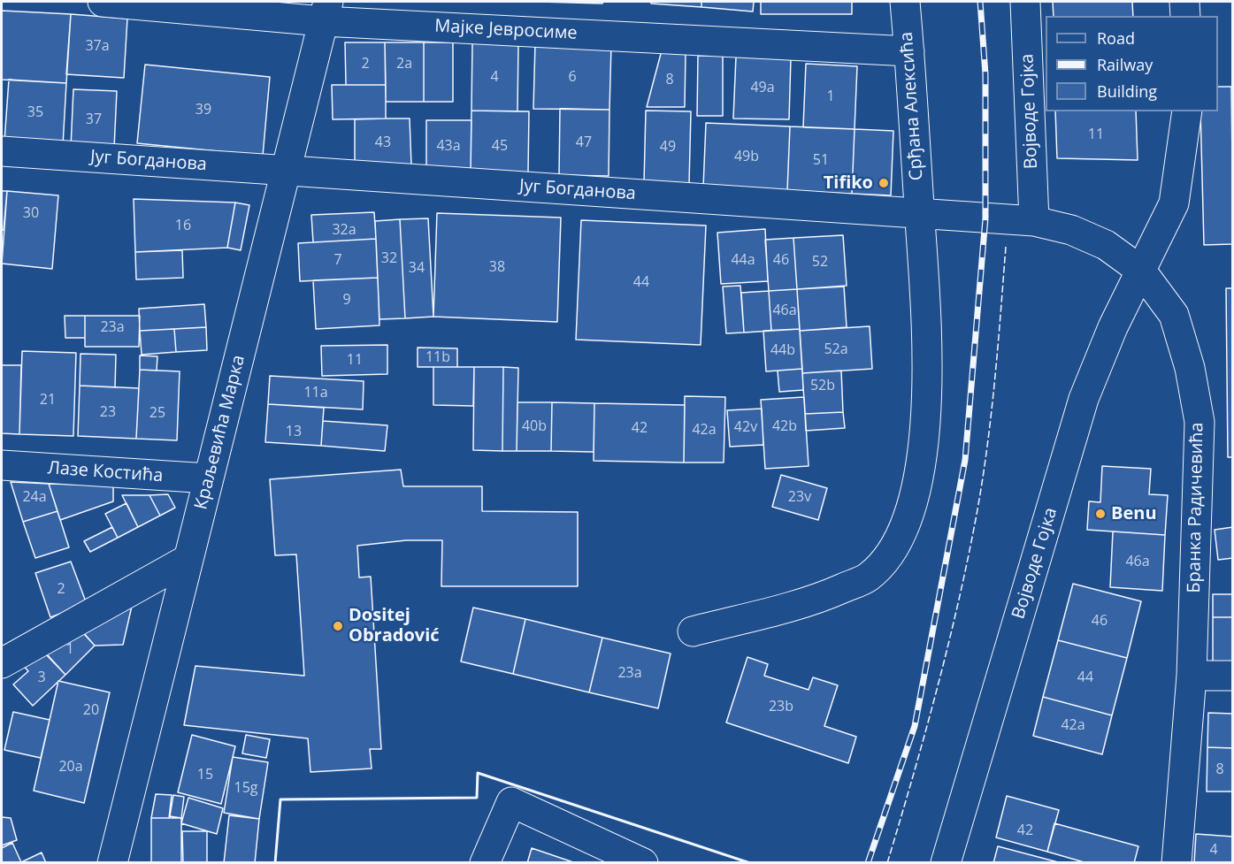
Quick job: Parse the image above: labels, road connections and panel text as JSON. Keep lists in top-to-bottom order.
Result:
{
  "streets": {
    "street": [
      "Мајке Јевросиме",
      "Срђана Алексића",
      "Војводе Гојка",
      "Југ Богданова",
      "Краљевића Марка",
      "Лазе Костића",
      "Бранка Радичевића"
    ]
  },
  "crossings": [
    ["Мајке Јевросиме", "Срђана Алексића"],
    ["Мајке Јевросиме", "Краљевића Марка"],
    ["Срђана Алексића", "Југ Богданова"],
    ["Војводе Гојка", "Југ Богданова"],
    ["Војводе Гојка", "Бранка Радичевића"],
    ["Југ Богданова", "Краљевића Марка"],
    ["Југ Богданова", "Бранка Радичевића"],
    ["Краљевића Марка", "Лазе Костића"]
  ],
  "places": ["Tifiko", "Benu", "Dositej Obradović"],
  "house_numbers": [
    "37a",
    "2",
    "2a",
    "4",
    "6",
    "8",
    "49a",
    "1",
    "39",
    "35",
    "37",
    "11",
    "43",
    "47",
    "43a",
    "45",
    "49",
    "49b",
    "51",
    "30",
    "16",
    "32a",
    "32",
    "7",
    "44a",
    "46",
    "52",
    "38",
    "34",
    "44",
    "9",
    "46a",
    "23a",
    "52a",
    "44b",
    "11b",
    "11",
    "52b",
    "11a",
    "21",
    "23",
    "25",
    "40b",
    "42b",
    "42v",
    "42",
    "42a",
    "13",
    "24a",
    "23v",
    "46a",
    "2",
    "46",
    "1",
    "23a",
    "3",
    "44",
    "23b",
    "20",
    "42a",
    "20a",
    "8",
    "15",
    "15g",
    "42",
    "4"
  ],
  "legend": ["Road", "Railway", "Building"]
}
